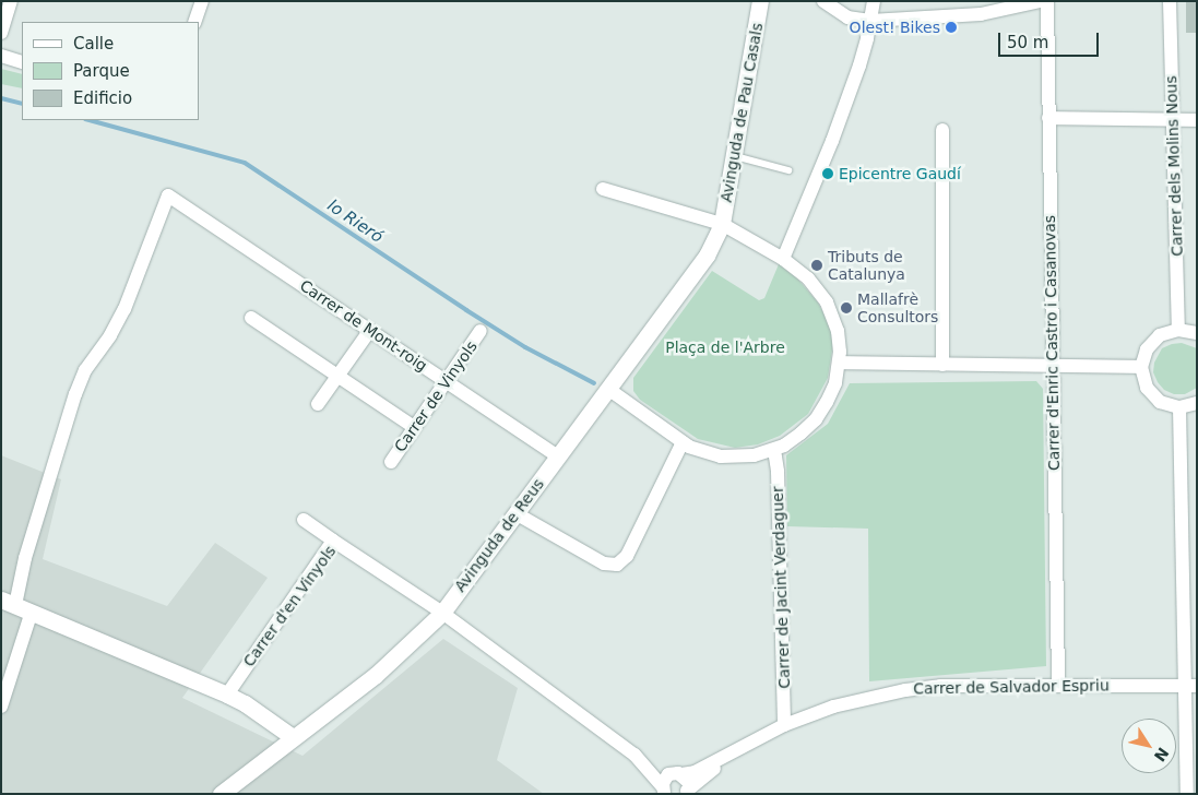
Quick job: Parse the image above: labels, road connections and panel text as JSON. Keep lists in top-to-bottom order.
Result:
{
  "streets": {
    "street": [
      "Avinguda de Pau Casals",
      "Carrer dels Molins Nous",
      "Carrer de Mont-roig",
      "Carrer d'Enric Castro i Casanovas",
      "Carrer de Vinyols",
      "Avinguda de Reus",
      "Carrer de Jacint Verdaguer",
      "Carrer d'en Vinyols",
      "Carrer de Salvador Espriu"
    ]
  },
  "crossings": [
    ["Avinguda de Pau Casals", "Avinguda de Reus"],
    ["Carrer de Mont-roig", "Carrer de Vinyols"],
    ["Carrer de Mont-roig", "Avinguda de Reus"],
    ["Carrer d'Enric Castro i Casanovas", "Carrer de Salvador Espriu"],
    ["Avinguda de Reus", "Carrer d'en Vinyols"],
    ["Carrer de Jacint Verdaguer", "Carrer de Salvador Espriu"]
  ],
  "water": ["lo Rieró"],
  "parks": ["Plaça de l'Arbre"],
  "places": [
    "Olest! Bikes",
    "Epicentre Gaudí",
    "Tributs de Catalunya",
    "Mallafrè Consultors"
  ],
  "legend": ["Calle", "Parque", "Edificio"],
  "scale_bar": "50 m",
  "north": "bottom right"
}
